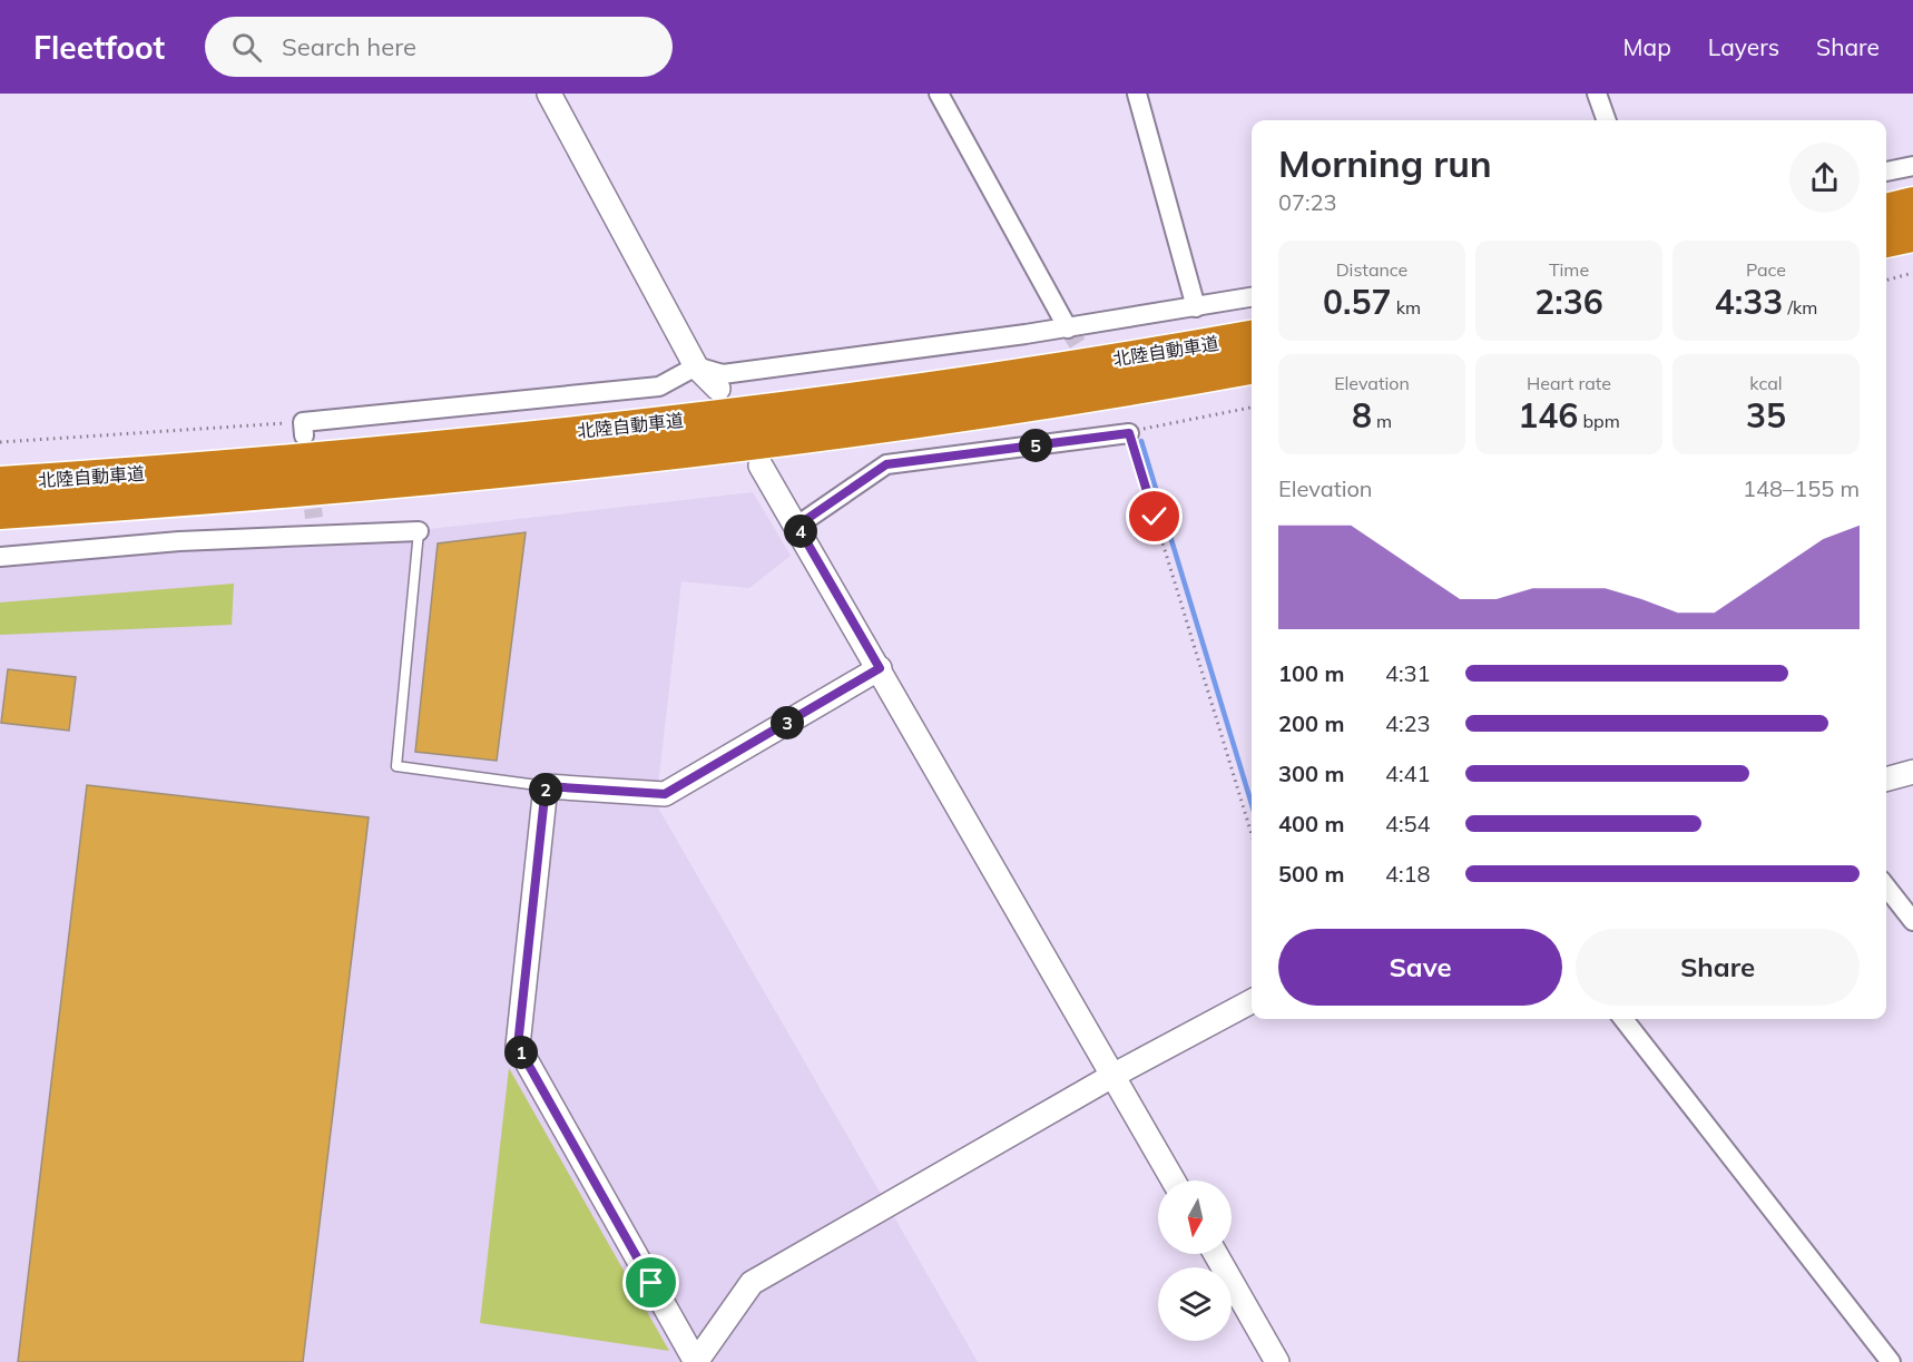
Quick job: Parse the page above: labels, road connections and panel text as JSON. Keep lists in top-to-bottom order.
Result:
{
  "streets": {
    "highway": ["北陸自動車道"]
  },
  "north": "bottom",
  "page": {
    "header": "Fleetfoot",
    "search": "Search here",
    "nav": ["Map", "Layers", "Share"],
    "heading": ["Morning run", "07:23"],
    "stats": [
      ["Distance", "0.57 km"],
      ["Time", "2:36"],
      ["Pace", "4:33 /km"],
      ["Elevation", "8 m"],
      ["Heart rate", "146 bpm"],
      ["kcal", "35"]
    ],
    "pins": [
      "5",
      "4",
      "3",
      "2",
      "1"
    ],
    "chart": ["Elevation", "148–155 m"],
    "list": [
      {
        "name": "100 m",
        "note": "4:31"
      },
      {
        "name": "200 m",
        "note": "4:23"
      },
      {
        "name": "300 m",
        "note": "4:41"
      },
      {
        "name": "400 m",
        "note": "4:54"
      },
      {
        "name": "500 m",
        "note": "4:18"
      }
    ],
    "buttons": ["Save", "Share"]
  }
}
